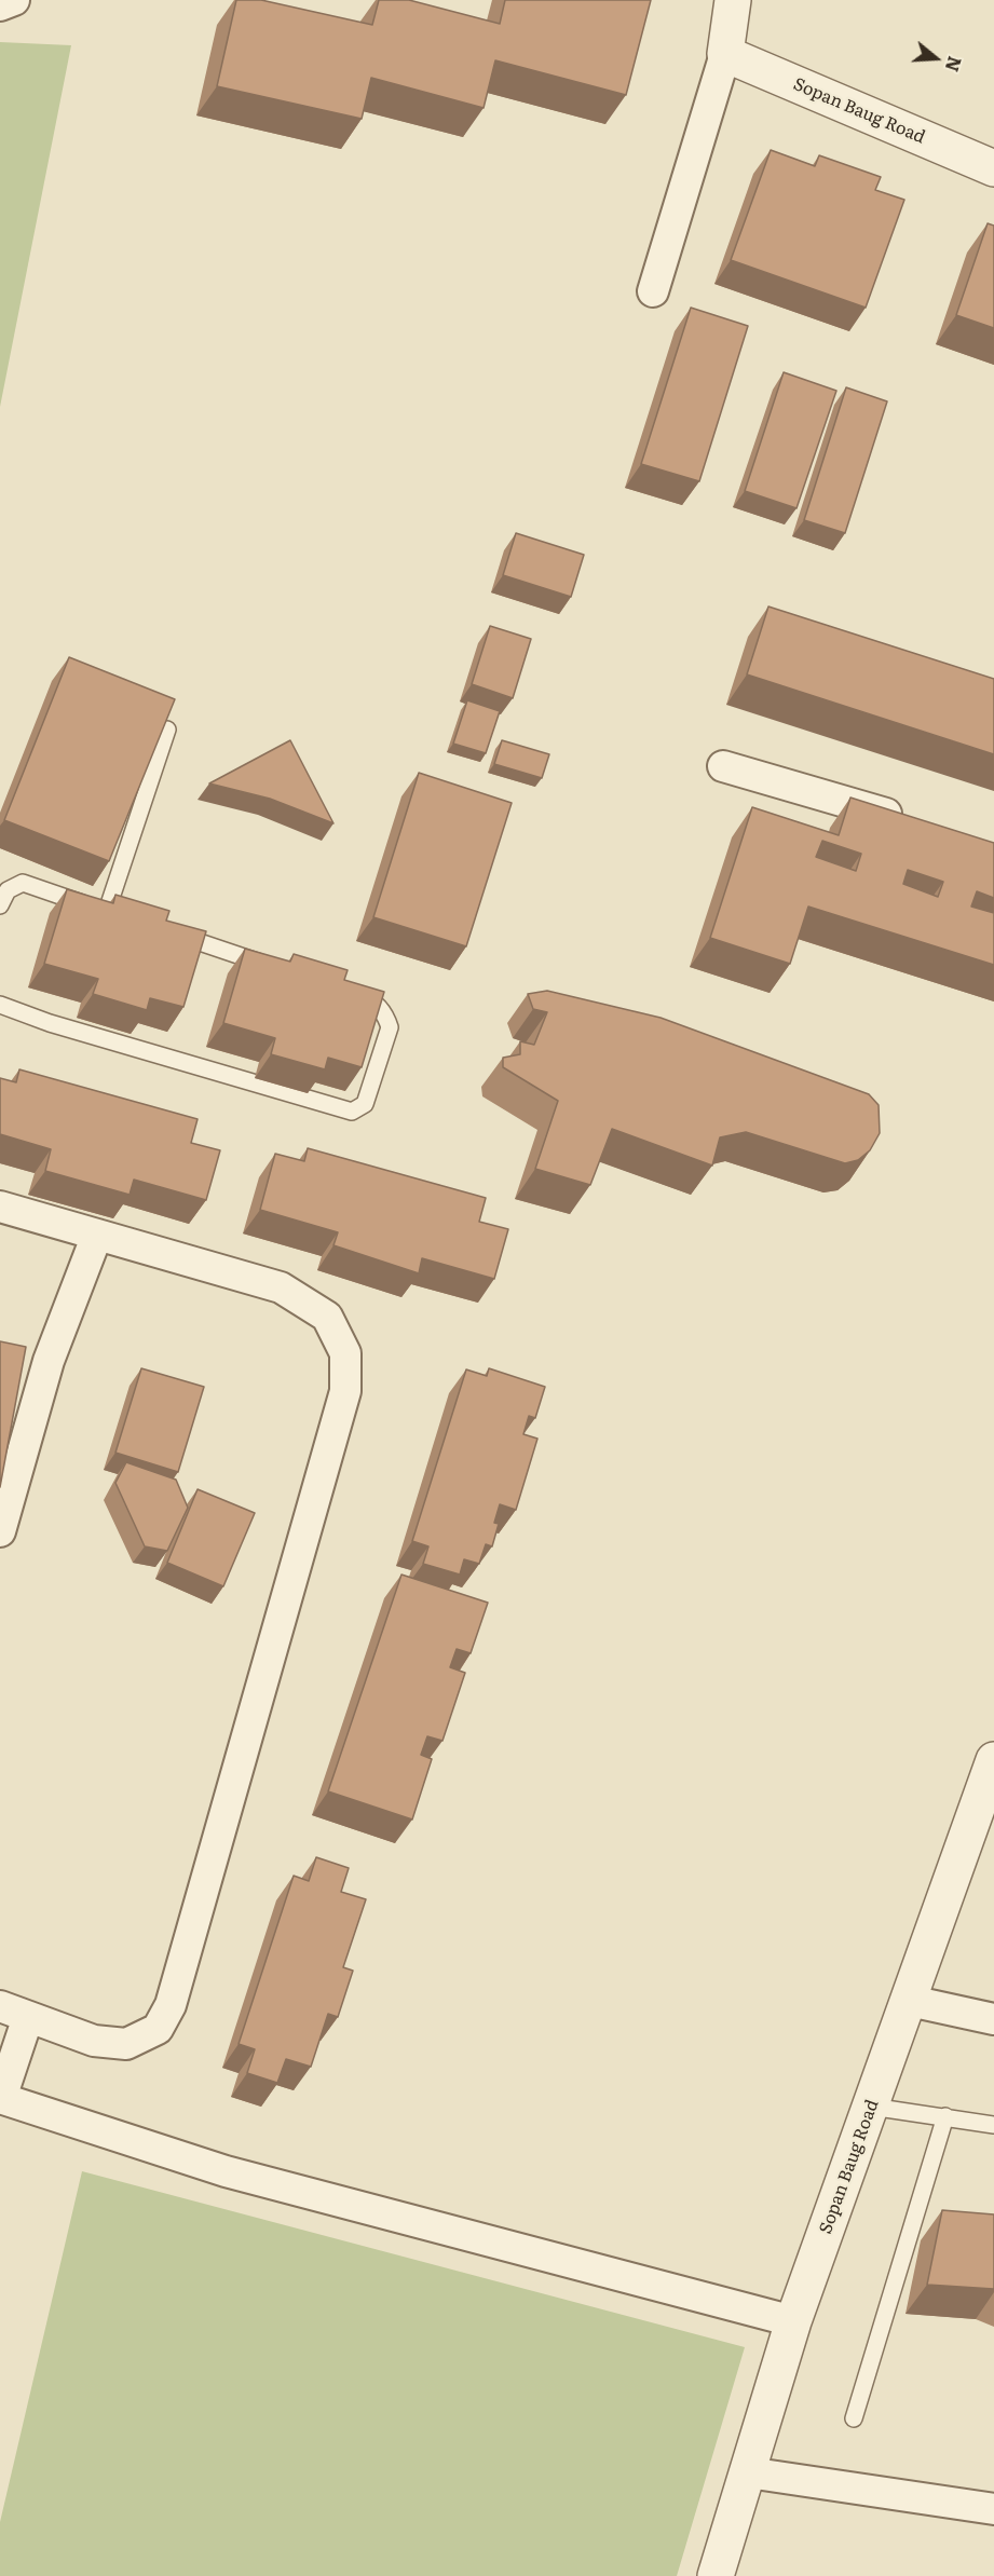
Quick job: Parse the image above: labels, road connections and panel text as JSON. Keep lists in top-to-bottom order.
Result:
{
  "streets": {
    "street": ["Sopan Baug Road"]
  },
  "north": "right"
}
